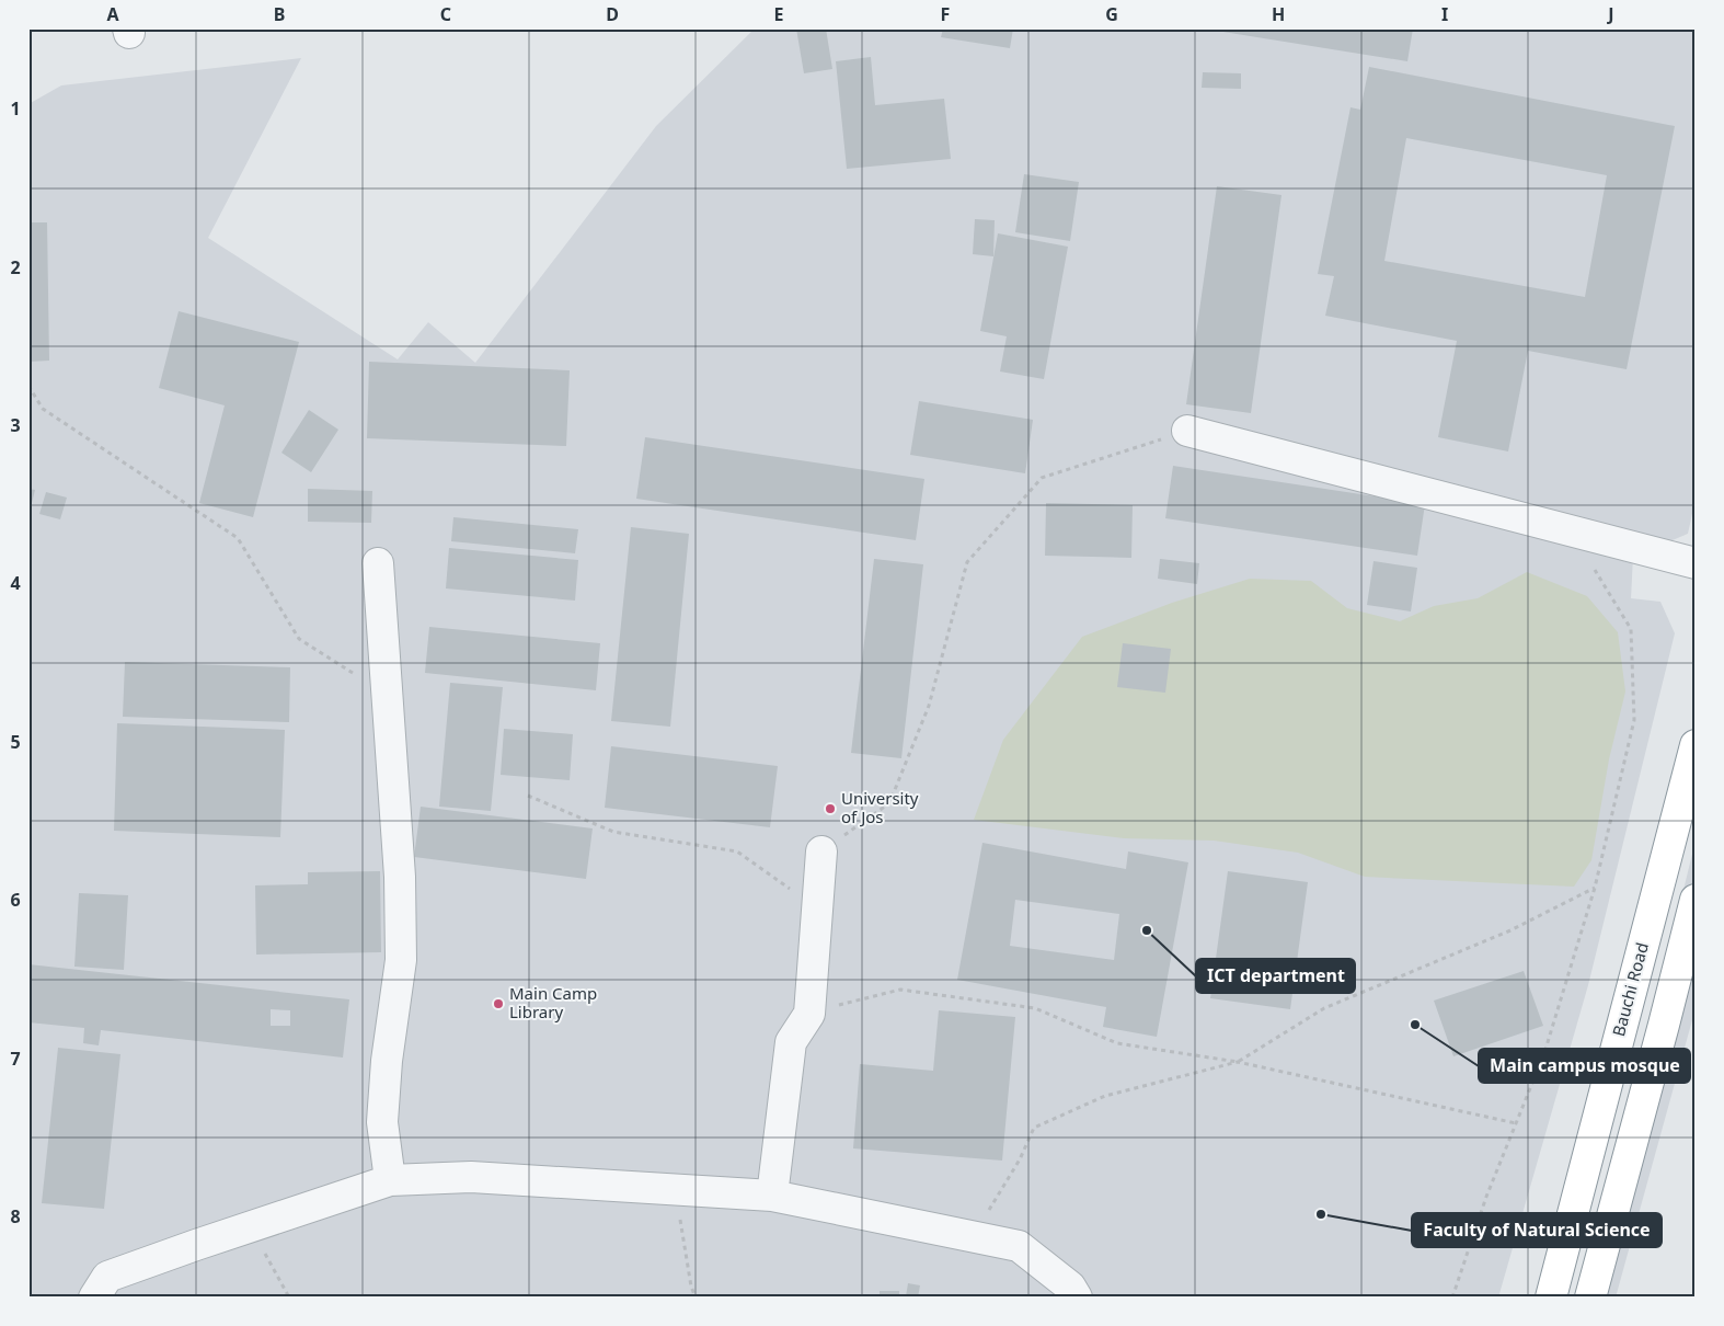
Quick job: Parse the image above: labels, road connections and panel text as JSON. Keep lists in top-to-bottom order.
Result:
{
  "streets": {
    "highway": ["Bauchi Road"]
  },
  "places": [
    "University of Jos",
    "ICT department",
    "Main Camp Library",
    "Main campus mosque",
    "Faculty of Natural Science"
  ],
  "grid": {
    "columns": [
      "A",
      "B",
      "C",
      "D",
      "E",
      "F",
      "G",
      "H",
      "I",
      "J"
    ],
    "rows": [
      "1",
      "2",
      "3",
      "4",
      "5",
      "6",
      "7",
      "8"
    ]
  }
}
